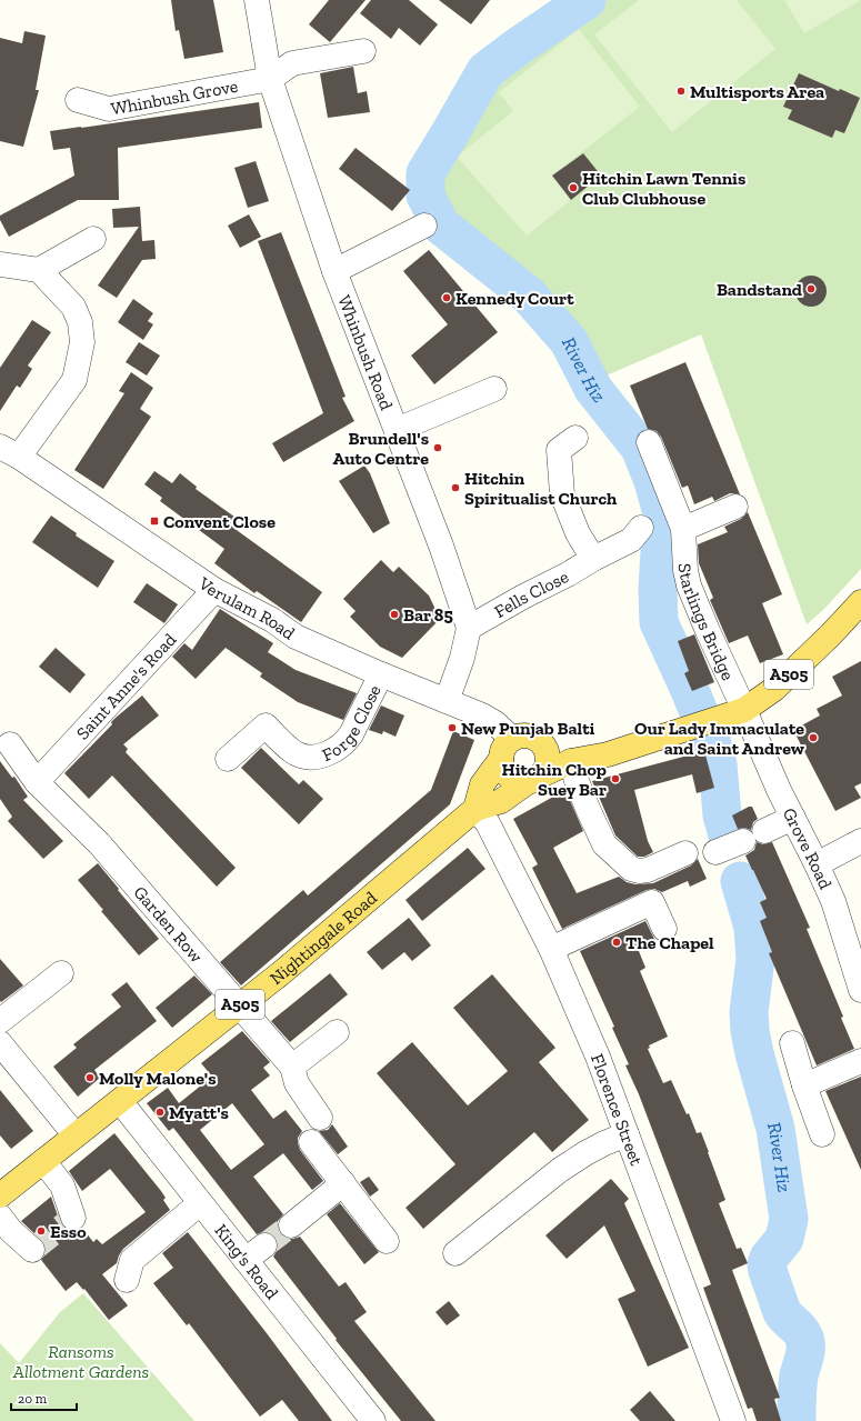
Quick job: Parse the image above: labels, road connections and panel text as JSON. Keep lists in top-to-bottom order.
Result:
{
  "streets": {
    "main road": ["A505", "Nightingale Road"],
    "street": [
      "Whinbush Grove",
      "Whinbush Road",
      "Fells Close",
      "Verulam Road",
      "Starlings Bridge",
      "Saint Anne's Road",
      "Forge Close",
      "Grove Road",
      "Garden Row",
      "Florence Street",
      "King's Road"
    ]
  },
  "crossings": [
    ["Whinbush Grove", "Whinbush Road"],
    ["Whinbush Road", "Fells Close"],
    ["Verulam Road", "Saint Anne's Road"],
    ["Verulam Road", "Forge Close"],
    ["Verulam Road", "Nightingale Road"],
    ["Starlings Bridge", "Grove Road"],
    ["Starlings Bridge", "Nightingale Road"],
    ["Saint Anne's Road", "Garden Row"],
    ["Grove Road", "Nightingale Road"],
    ["Garden Row", "Nightingale Road"],
    ["Nightingale Road", "Florence Street"],
    ["Nightingale Road", "King's Road"]
  ],
  "water": ["River Hiz"],
  "parks": ["Ransoms Allotment Gardens"],
  "places": {
    "other": [
      "Multisports Area",
      "Hitchin Lawn Tennis Club Clubhouse",
      "Bandstand",
      "Kennedy Court",
      "Brundell's Auto Centre",
      "Hitchin Spiritualist Church",
      "Bar 85",
      "New Punjab Balti",
      "Our Lady Immaculate and Saint Andrew",
      "Hitchin Chop Suey Bar",
      "The Chapel",
      "Molly Malone's",
      "Myatt's",
      "Esso"
    ],
    "transit": ["Convent Close"]
  },
  "scale_bar": "20 m"
}
